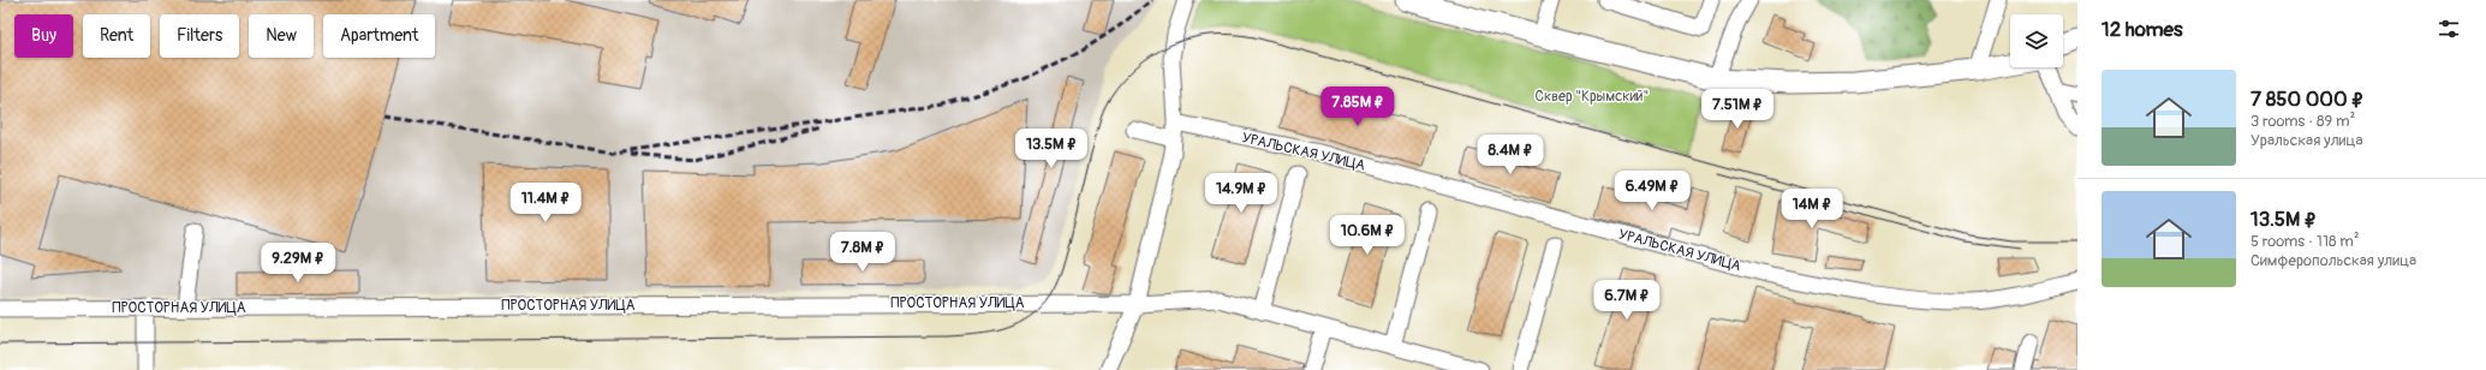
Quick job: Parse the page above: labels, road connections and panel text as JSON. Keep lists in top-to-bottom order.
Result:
{
  "streets": {
    "street": ["УРАЛЬСКАЯ УЛИЦА", "ПРОСТОРНАЯ УЛИЦА"]
  },
  "parks": ["Сквер \"Крымский\""],
  "page": {
    "heading": "12 homes",
    "chip": [
      "Buy",
      "Rent",
      "Filters",
      "New",
      "Apartment"
    ],
    "list": [
      {
        "name": "7 850 000 ₽",
        "note": "3 rooms · 89 m² · Уральская улица"
      },
      {
        "name": "13.5M ₽",
        "note": "5 rooms · 118 m² · Симферопольская улица"
      }
    ],
    "price": [
      "7.85M ₽",
      "7.51M ₽",
      "13.5M ₽",
      "8.4M ₽",
      "6.49M ₽",
      "14.9M ₽",
      "11.4M ₽",
      "14M ₽",
      "10.6M ₽",
      "7.8M ₽",
      "9.29M ₽",
      "6.7M ₽"
    ]
  }
}
